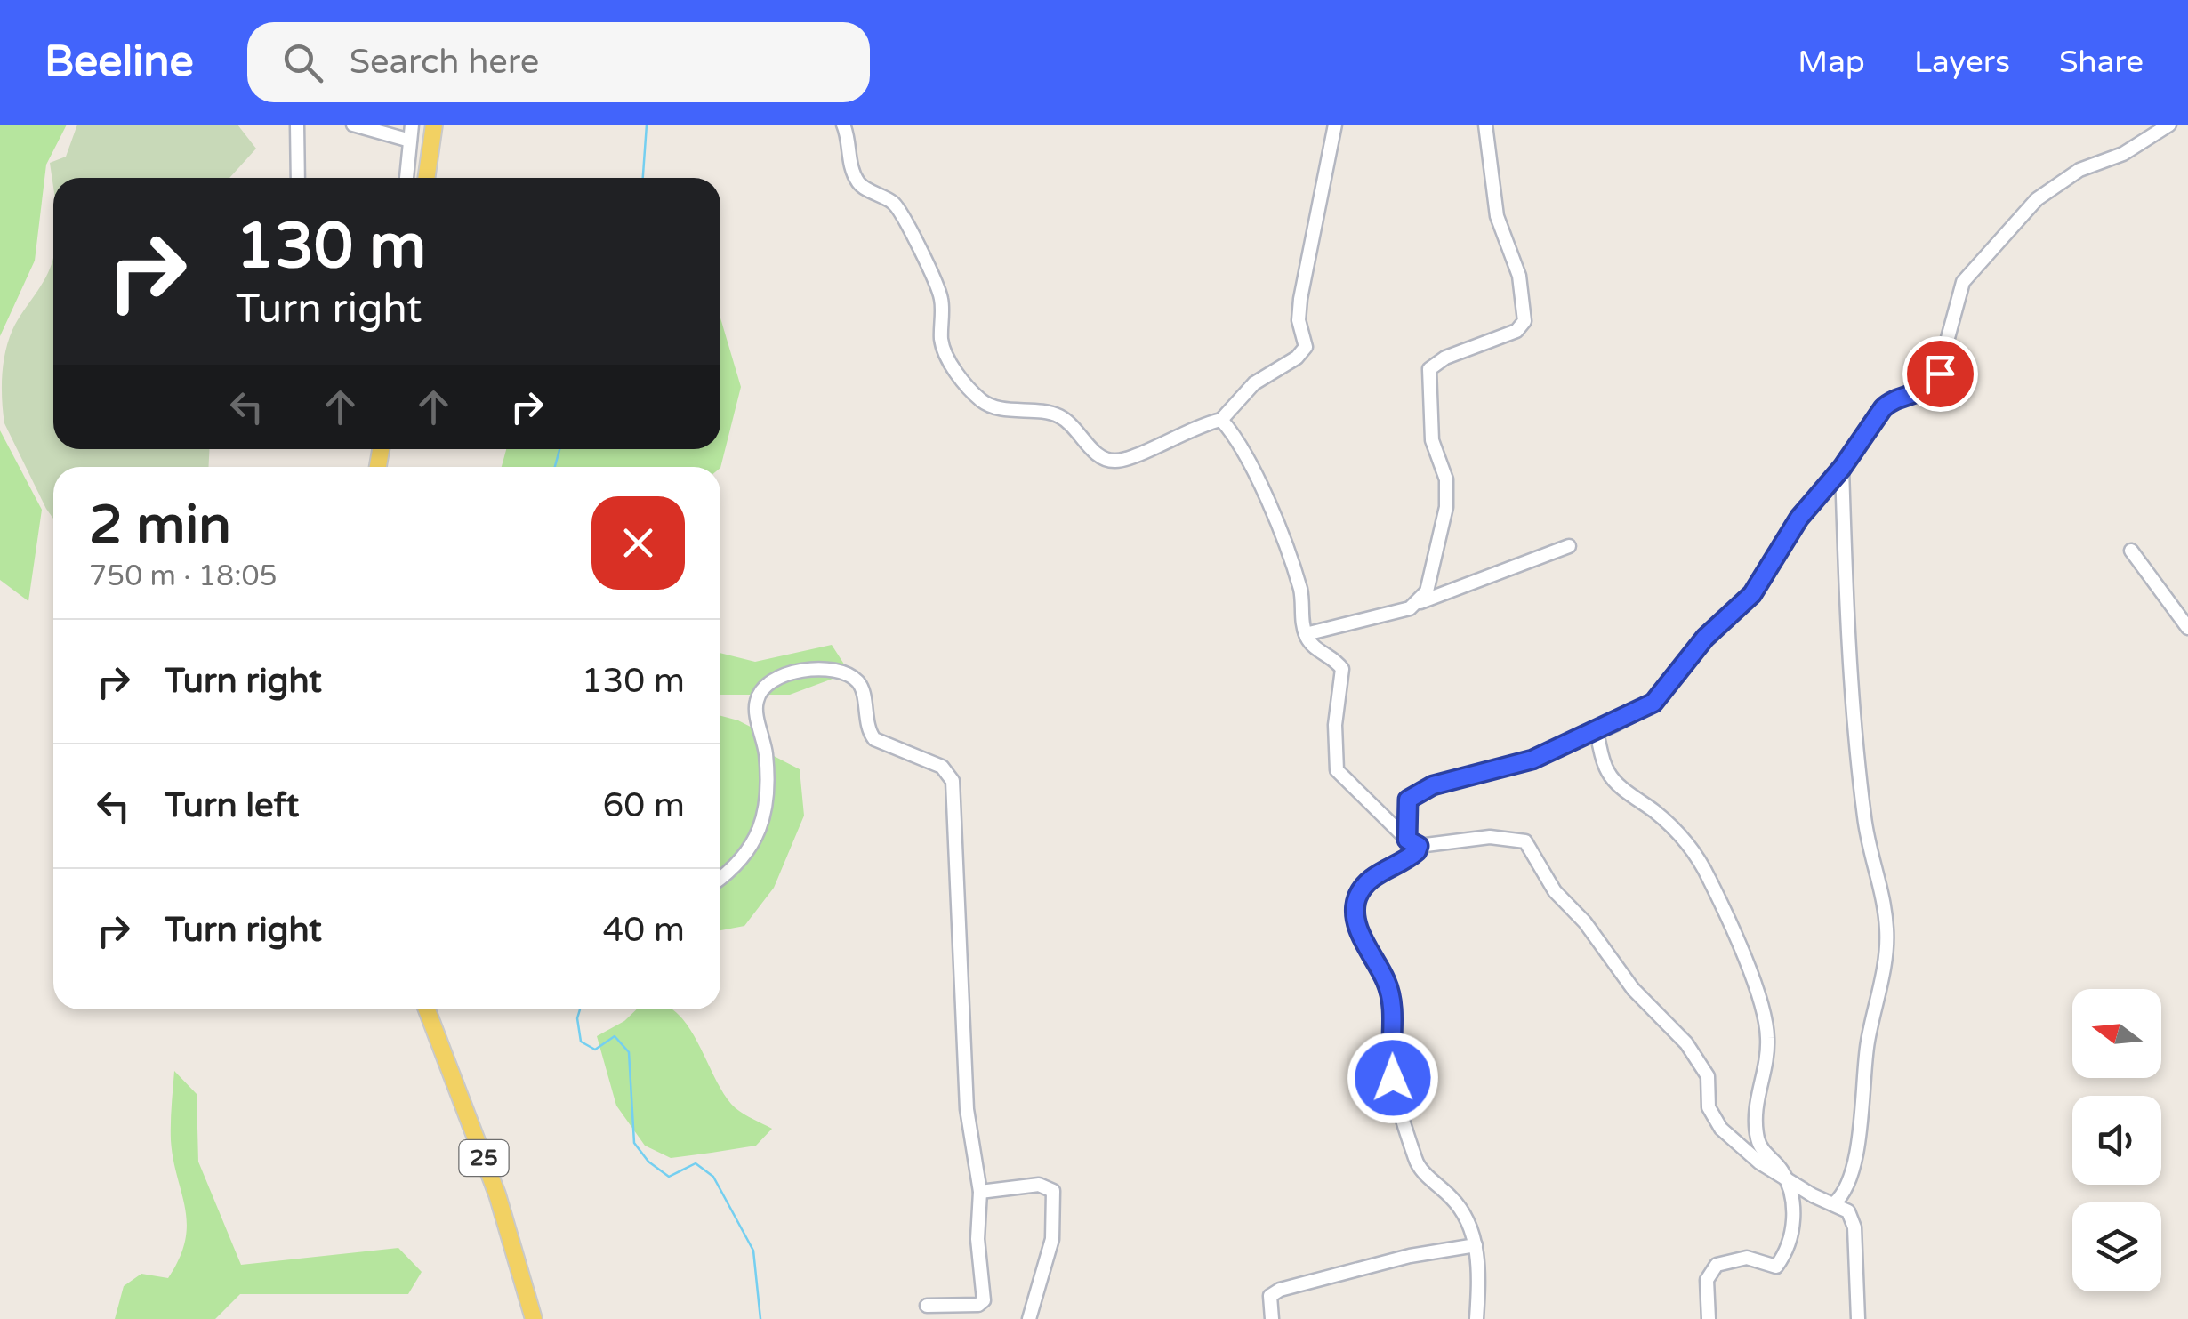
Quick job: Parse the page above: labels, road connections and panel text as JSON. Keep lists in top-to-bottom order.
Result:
{
  "streets": {
    "main road": ["25"]
  },
  "north": "left",
  "page": {
    "header": "Beeline",
    "search": "Search here",
    "nav": ["Map", "Layers", "Share"],
    "turn": ["130 m", "Turn right"],
    "heading": ["2 min", "750 m · 18:05"],
    "list": [
      {
        "name": "Turn right",
        "value": "130 m"
      },
      {
        "name": "Turn left",
        "value": "60 m"
      },
      {
        "name": "Turn right",
        "value": "40 m"
      }
    ]
  }
}
